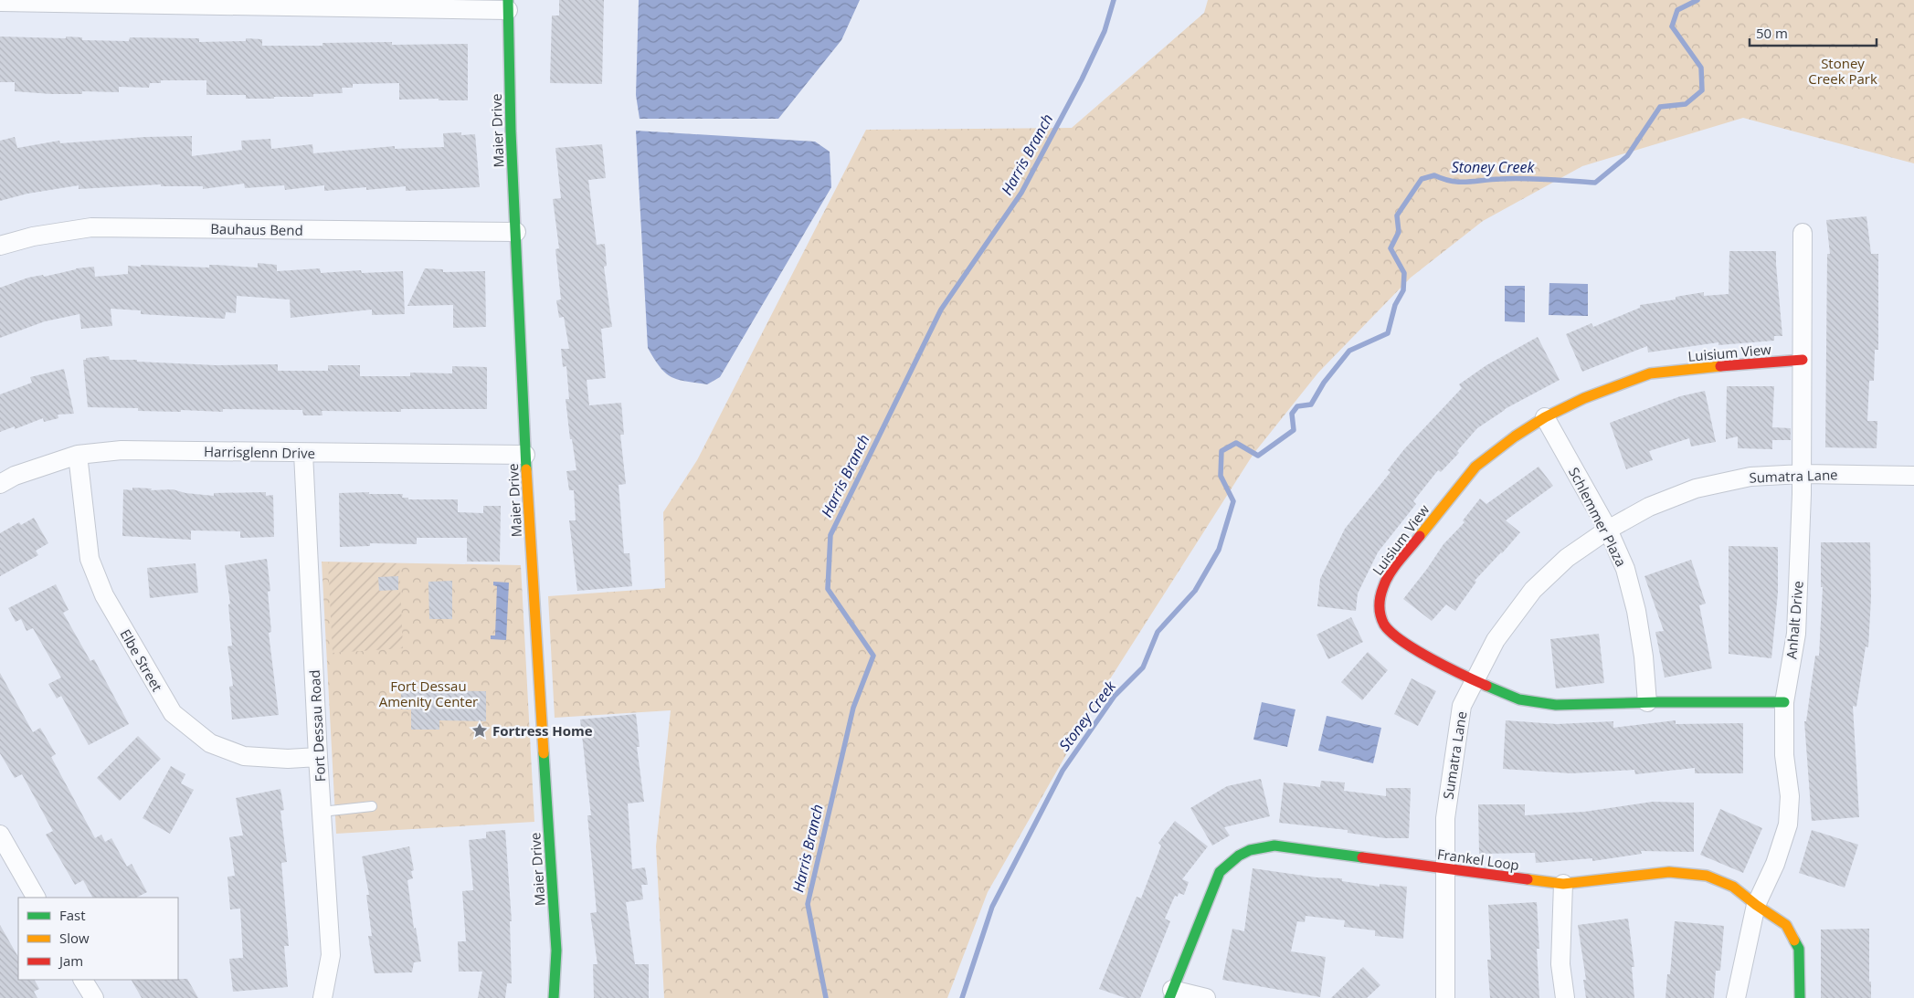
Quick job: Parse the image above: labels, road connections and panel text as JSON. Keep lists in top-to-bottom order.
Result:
{
  "streets": {
    "street": [
      "Maier Drive",
      "Bauhaus Bend",
      "Luisium View",
      "Harrisglenn Drive",
      "Sumatra Lane",
      "Schlemmer Plaza",
      "Anhalt Drive",
      "Elbe Street",
      "Fort Dessau Road",
      "Frankel Loop"
    ]
  },
  "crossings": [
    ["Maier Drive", "Bauhaus Bend"],
    ["Maier Drive", "Harrisglenn Drive"],
    ["Luisium View", "Sumatra Lane"],
    ["Luisium View", "Schlemmer Plaza"],
    ["Luisium View", "Anhalt Drive"],
    ["Harrisglenn Drive", "Elbe Street"],
    ["Harrisglenn Drive", "Fort Dessau Road"],
    ["Sumatra Lane", "Schlemmer Plaza"],
    ["Sumatra Lane", "Anhalt Drive"],
    ["Sumatra Lane", "Frankel Loop"],
    ["Anhalt Drive", "Frankel Loop"],
    ["Elbe Street", "Fort Dessau Road"]
  ],
  "water": ["Harris Branch", "Stoney Creek"],
  "parks": ["Stoney Creek Park", "Fort Dessau Amenity Center"],
  "places": {
    "place": ["Fortress Home"]
  },
  "legend": ["Fast", "Slow", "Jam"],
  "scale_bar": "50 m"
}
